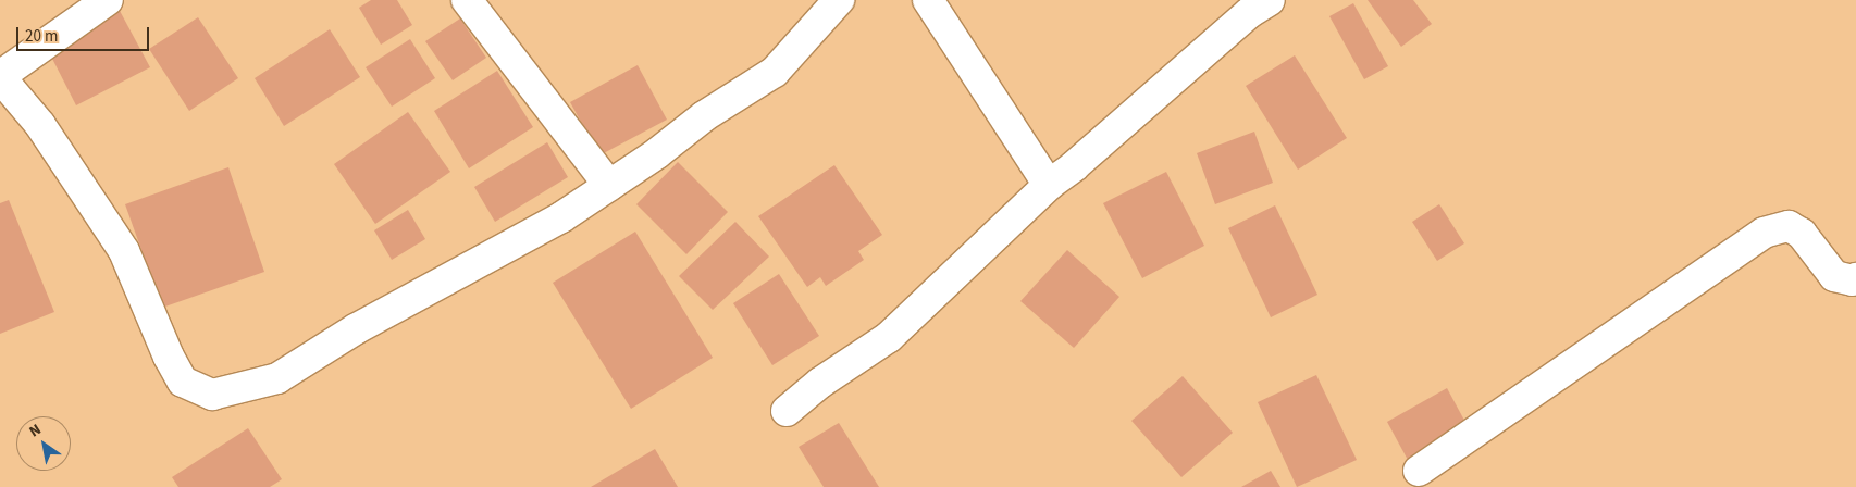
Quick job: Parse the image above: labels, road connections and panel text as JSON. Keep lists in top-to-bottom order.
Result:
{
  "scale_bar": "20 m",
  "north": "top left"
}
